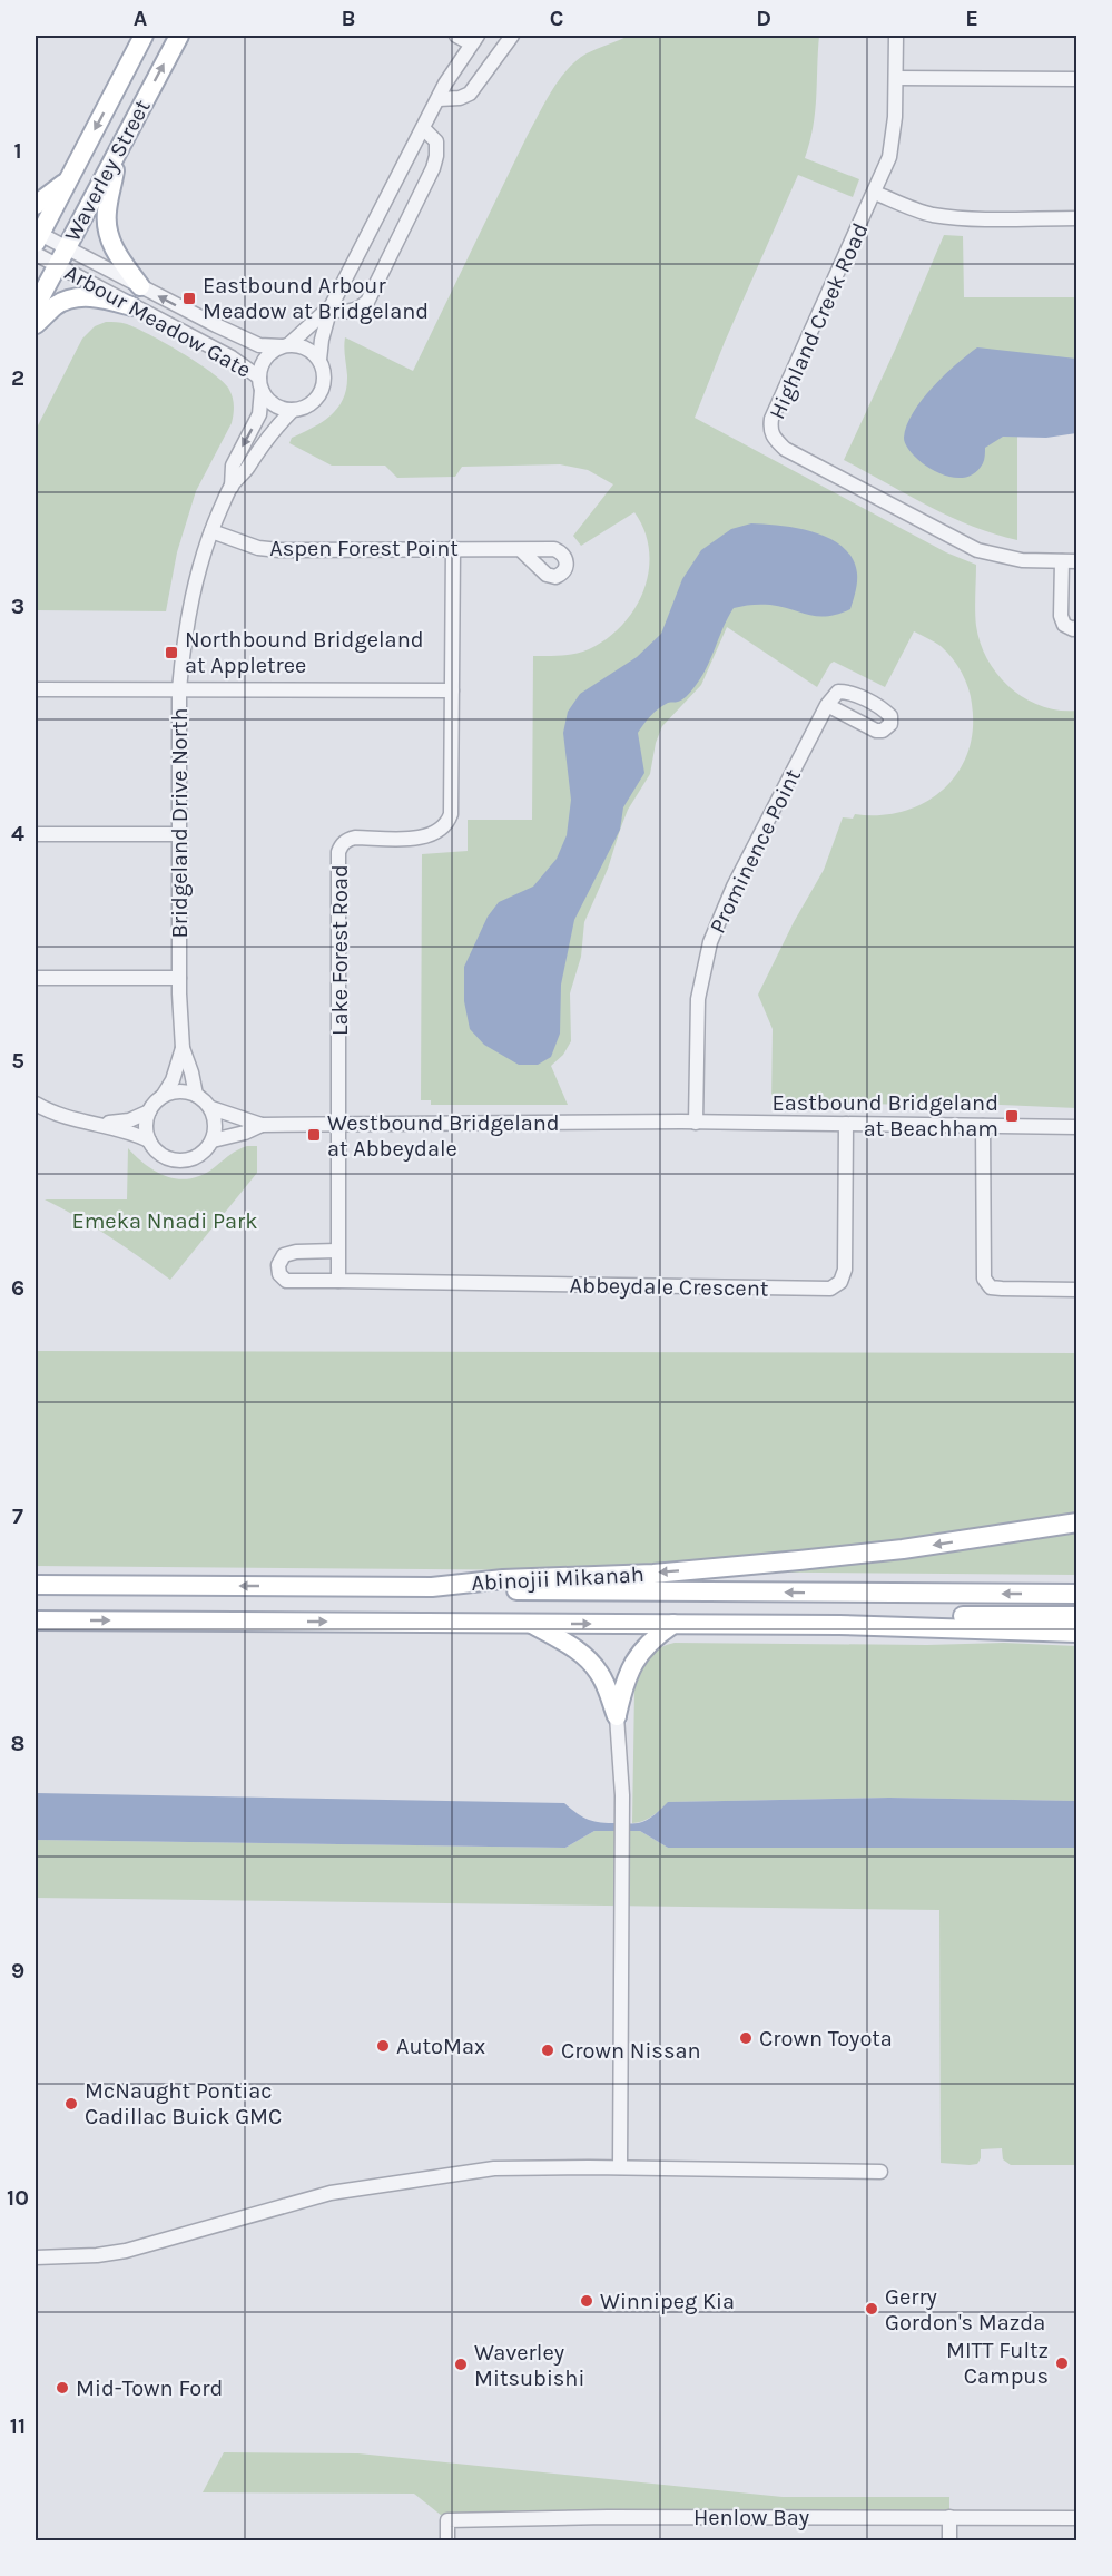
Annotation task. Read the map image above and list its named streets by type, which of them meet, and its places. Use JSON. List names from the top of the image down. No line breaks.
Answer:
{"streets":{"main road":["Waverley Street","Abinojii Mikanah"],"street":["Arbour Meadow Gate","Highland Creek Road","Aspen Forest Point","Bridgeland Drive North","Prominence Point","Lake Forest Road","Abbeydale Crescent","Henlow Bay"]},"crossings":[["Waverley Street","Arbour Meadow Gate"],["Arbour Meadow Gate","Bridgeland Drive North"],["Aspen Forest Point","Bridgeland Drive North"],["Aspen Forest Point","Lake Forest Road"]],"parks":["Emeka Nnadi Park"],"places":{"transit":["Eastbound Arbour Meadow at Bridgeland","Northbound Bridgeland at Appletree","Eastbound Bridgeland at Beachham","Westbound Bridgeland at Abbeydale"],"other":["Crown Toyota","AutoMax","Crown Nissan","McNaught Pontiac Cadillac Buick GMC","Winnipeg Kia","Gerry Gordon's Mazda","MITT Fultz Campus","Waverley Mitsubishi","Mid-Town Ford"]},"grid":{"columns":["A","B","C","D","E"],"rows":["1","2","3","4","5","6","7","8","9","10","11"]}}
